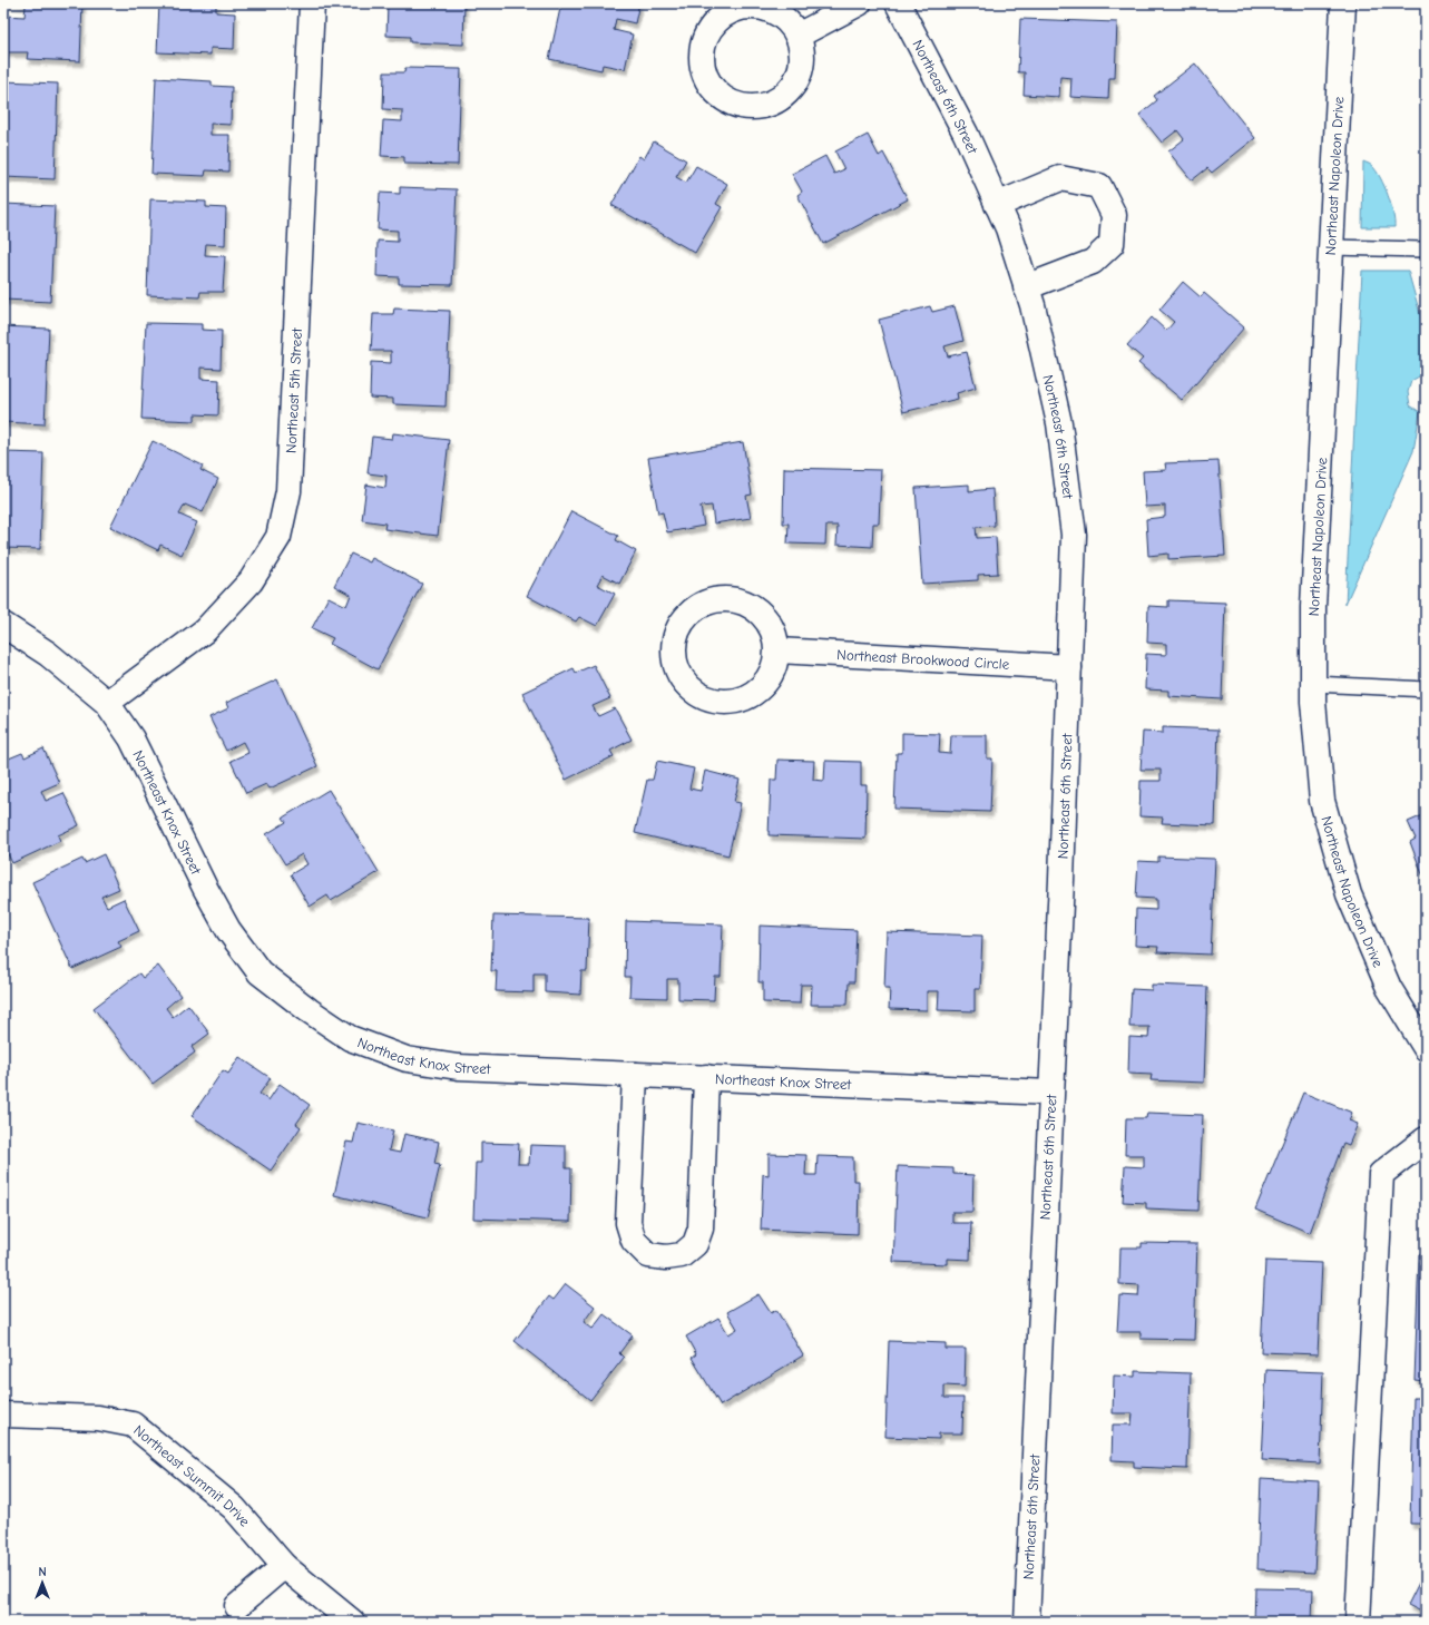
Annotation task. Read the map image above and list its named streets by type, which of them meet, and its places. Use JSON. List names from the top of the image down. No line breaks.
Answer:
{"streets":{"street":["Northeast 6th Street","Northeast Napoleon Drive","Northeast 5th Street","Northeast Brookwood Circle","Northeast Knox Street","Northeast Summit Drive"]},"crossings":[["Northeast 6th Street","Northeast Brookwood Circle"],["Northeast 6th Street","Northeast Knox Street"],["Northeast 5th Street","Northeast Knox Street"]],"north":"top"}
